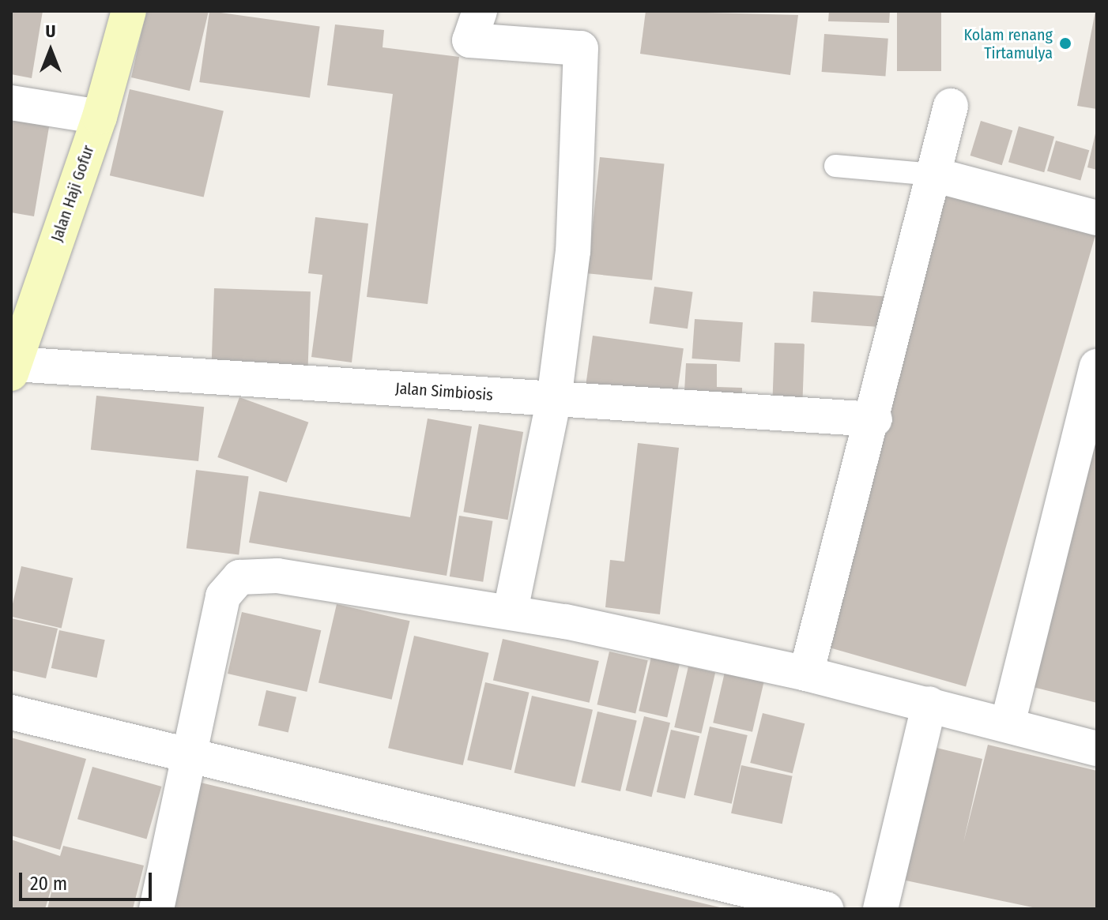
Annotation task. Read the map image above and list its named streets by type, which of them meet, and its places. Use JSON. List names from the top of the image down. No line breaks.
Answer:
{"streets":{"street":["Jalan Haji Gofur","Jalan Simbiosis"]},"crossings":[["Jalan Haji Gofur","Jalan Simbiosis"]],"places":["Kolam renang Tirtamulya"],"scale_bar":"20 m","north":"top"}
